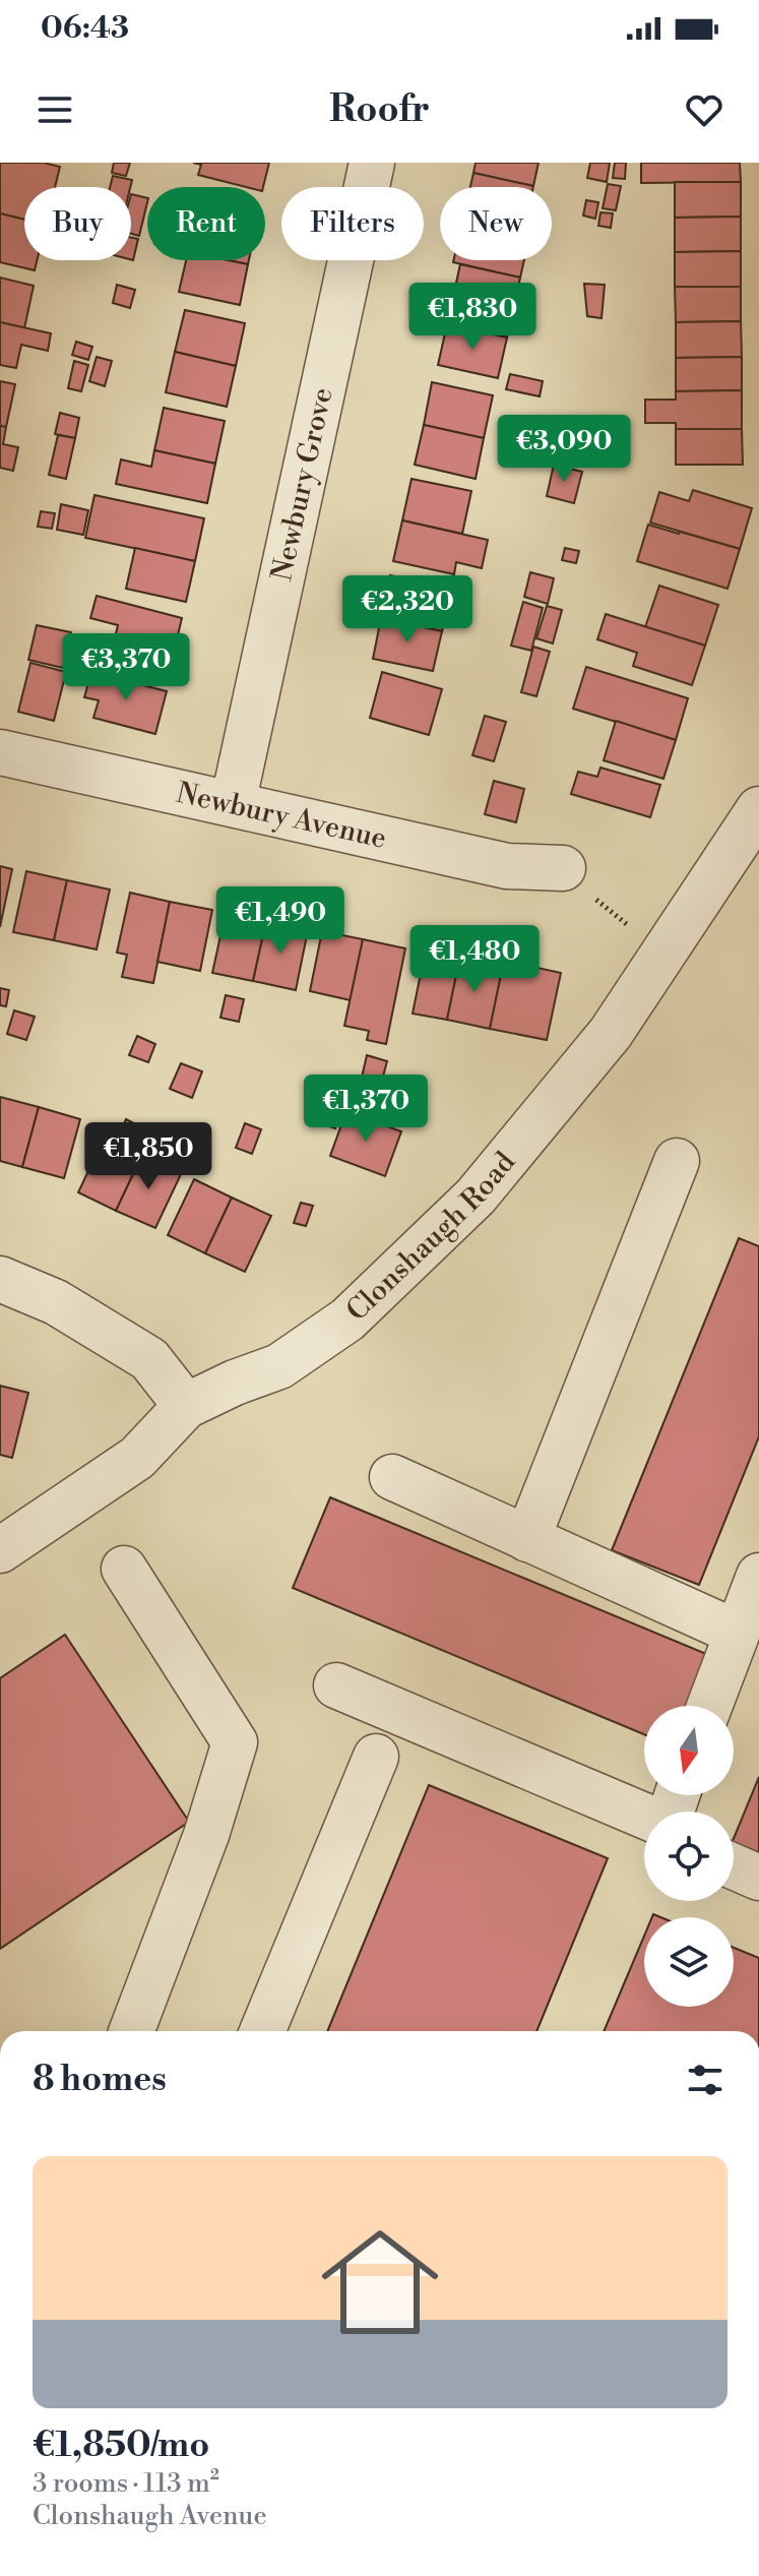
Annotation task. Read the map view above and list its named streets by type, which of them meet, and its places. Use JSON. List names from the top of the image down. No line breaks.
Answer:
{"streets":{"street":["Newbury Grove","Newbury Avenue","Clonshaugh Road"]},"crossings":[["Newbury Grove","Newbury Avenue"]],"north":"bottom","page":{"status":"06:43","header":"Roofr","chip":["Buy","Rent","Filters","New"],"price":["€1,830","€3,090","€2,320","€3,370","€1,490","€1,480","€1,370","€1,850"],"heading":"8 homes","list":[{"name":"€1,850/mo","note":"3 rooms · 113 m² · Clonshaugh Avenue"}]}}
